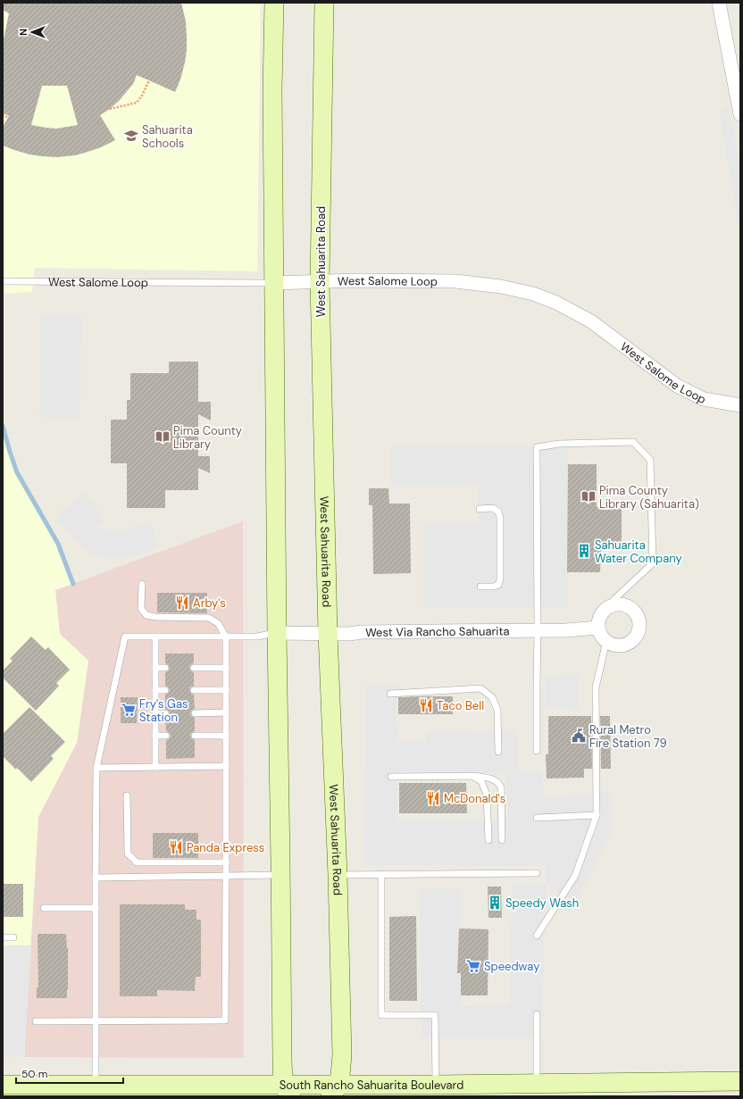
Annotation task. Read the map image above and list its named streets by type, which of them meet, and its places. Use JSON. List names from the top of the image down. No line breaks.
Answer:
{"streets":{"main road":["West Sahuarita Road","South Rancho Sahuarita Boulevard"],"street":["West Salome Loop","West Via Rancho Sahuarita"]},"crossings":[["West Sahuarita Road","West Salome Loop"],["West Sahuarita Road","West Via Rancho Sahuarita"],["West Sahuarita Road","South Rancho Sahuarita Boulevard"]],"places":{"school or university":["Sahuarita Schools"],"library":["Pima County Library","Pima County Library (Sahuarita)"],"building":["Sahuarita Water Company","Speedy Wash"],"restaurant":["Arby's","Taco Bell","McDonald's","Panda Express"],"supermarket":["Fry's Gas Station","Speedway"],"public building":["Rural Metro Fire Station 79"]},"scale_bar":"50 m","north":"left"}
